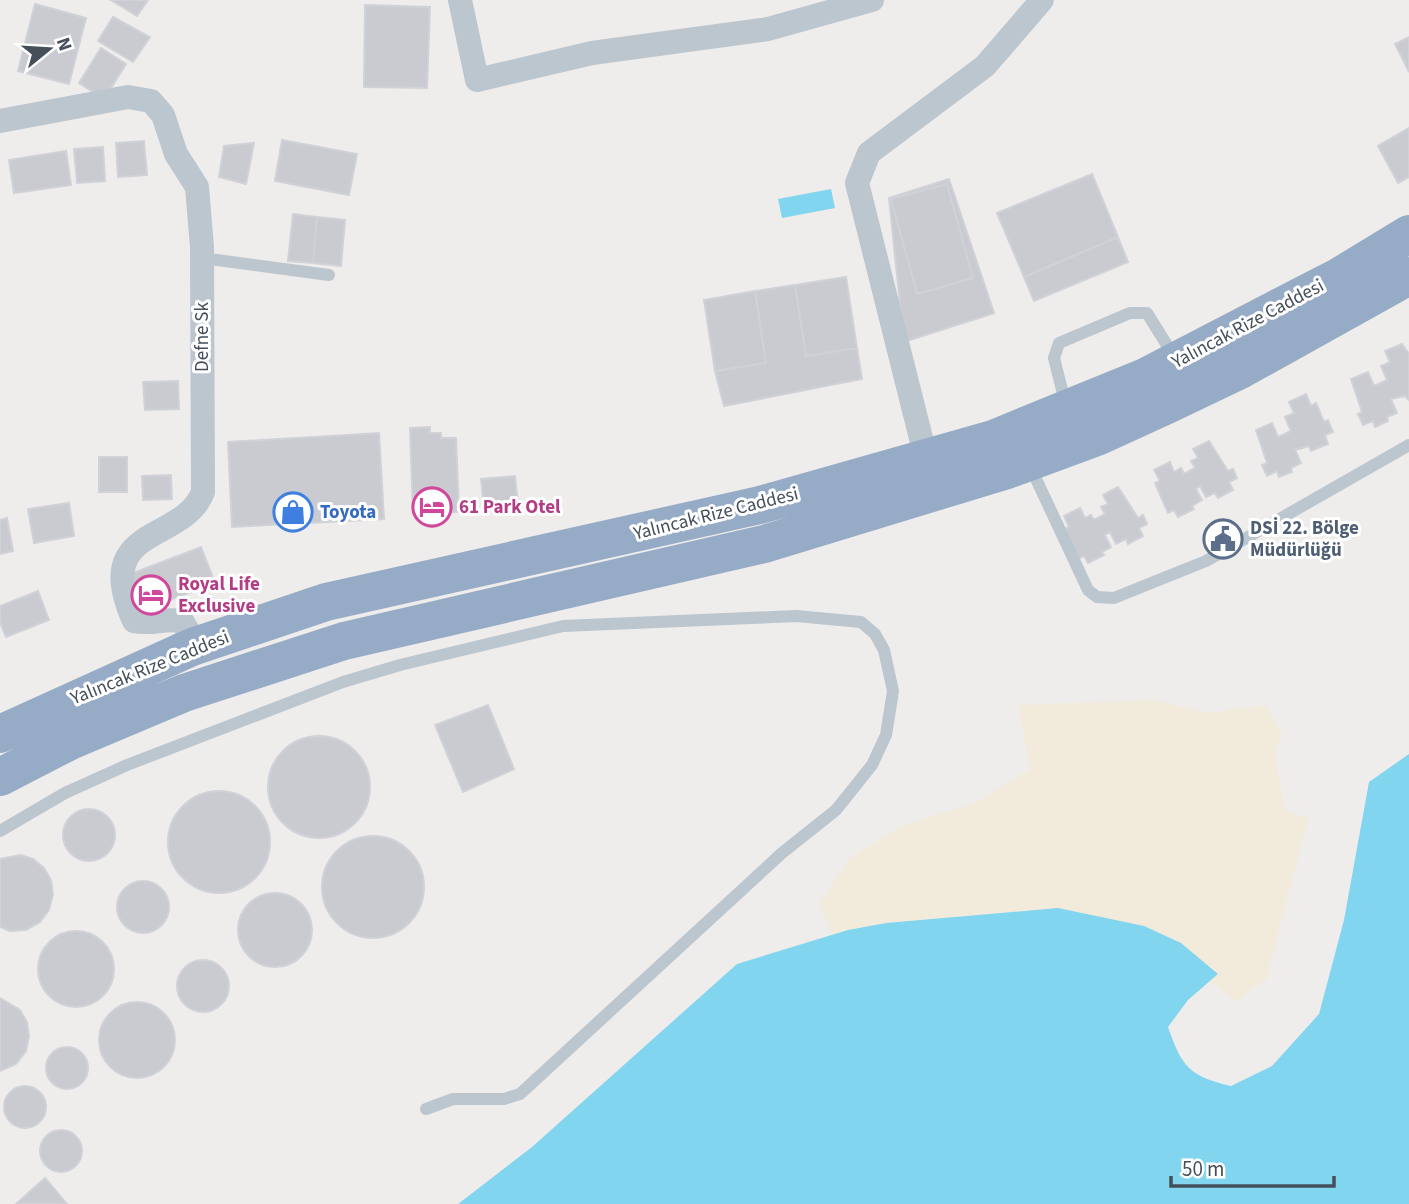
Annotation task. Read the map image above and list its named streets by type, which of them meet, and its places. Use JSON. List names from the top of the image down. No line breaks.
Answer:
{"streets":{"highway":["Yalıncak Rize Caddesi"],"street":["Defne Sk"]},"crossings":[["Yalıncak Rize Caddesi","Defne Sk"]],"places":{"hotel":["61 Park Otel","Royal Life Exclusive"],"shop":["Toyota"],"public building":["DSİ 22. Bölge Müdürlüğü"]},"scale_bar":"50 m","north":"right"}
